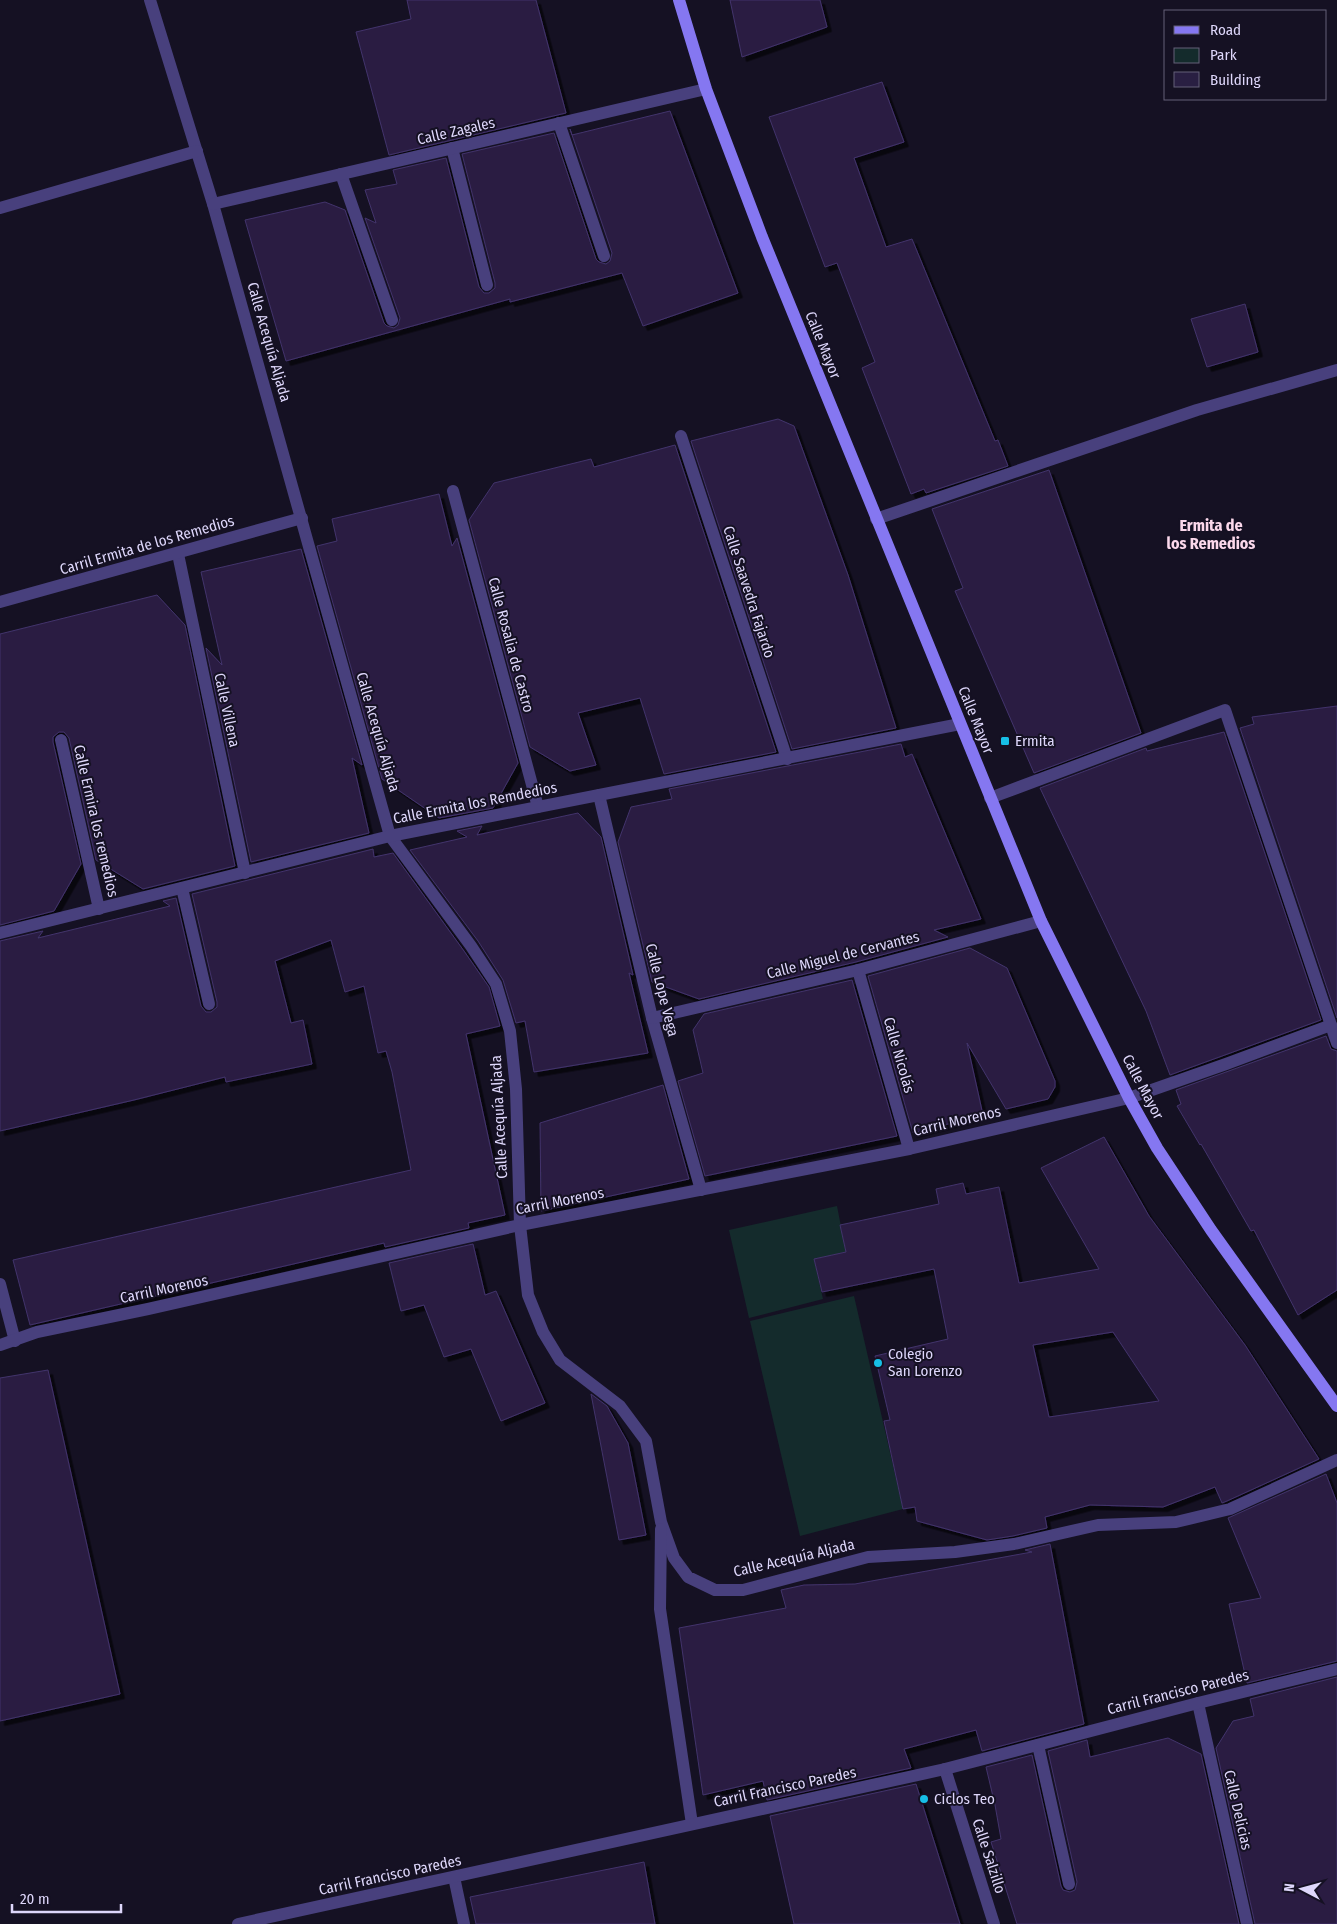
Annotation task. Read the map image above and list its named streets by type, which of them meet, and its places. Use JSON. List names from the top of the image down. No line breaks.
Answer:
{"streets":{"main road":["Calle Mayor"],"street":["Calle Zagales","Calle Acequía Aljada","Carril Ermita de los Remedios","Calle Saavedra Fajardo","Calle Rosalia de Castro","Calle Villena","Calle Ermita los Remdedios","Calle Ermira los remedios","Calle Miguel de Cervantes","Calle Lope Vega","Calle Nicolás","Carril Morenos","Carril Francisco Paredes","Calle Delicias","Calle Salzillo"]},"crossings":[["Calle Zagales","Calle Acequía Aljada"],["Calle Zagales","Calle Mayor"],["Calle Acequía Aljada","Carril Ermita de los Remedios"],["Calle Acequía Aljada","Calle Ermita los Remdedios"],["Calle Acequía Aljada","Carril Morenos"],["Calle Mayor","Calle Ermita los Remdedios"],["Calle Mayor","Calle Miguel de Cervantes"],["Calle Mayor","Carril Morenos"],["Carril Ermita de los Remedios","Calle Villena"],["Calle Saavedra Fajardo","Calle Ermita los Remdedios"],["Calle Rosalia de Castro","Calle Ermita los Remdedios"],["Calle Villena","Calle Ermita los Remdedios"],["Calle Ermita los Remdedios","Calle Ermira los remedios"],["Calle Ermita los Remdedios","Calle Lope Vega"],["Calle Miguel de Cervantes","Calle Lope Vega"],["Calle Miguel de Cervantes","Calle Nicolás"],["Calle Lope Vega","Carril Morenos"],["Calle Nicolás","Carril Morenos"],["Carril Francisco Paredes","Calle Delicias"],["Carril Francisco Paredes","Calle Salzillo"]],"districts":["Ermita de los Remedios"],"places":{"transit":["Ermita"],"other":["Colegio San Lorenzo","Ciclos Teo"]},"legend":["Road","Park","Building"],"scale_bar":"20 m","north":"left"}
